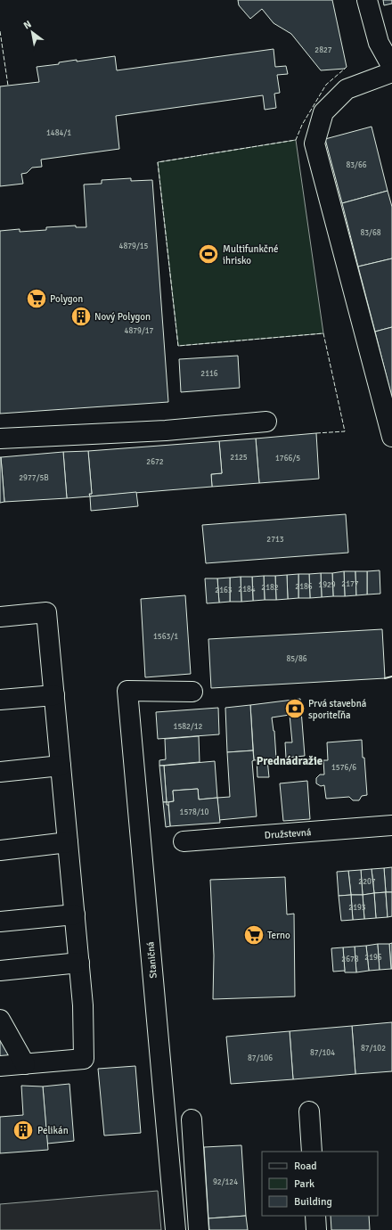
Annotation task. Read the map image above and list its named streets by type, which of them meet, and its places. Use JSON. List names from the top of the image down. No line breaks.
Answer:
{"streets":{"street":["Družstevná","Staničná"]},"districts":["Prednádražie"],"places":{"sports":["Multifunkčné ihrisko"],"supermarket":["Polygon","Terno"],"building":["Nový Polygon","Pelikán"],"bank":["Prvá stavebná sporiteľňa"]},"house_numbers":["2827","1484/1","83/66","83/68","4879/15","4879/17","2116","2125","1766/5","2672","2977/5B","2713","2177","1929","2186","2182","2184","2163","1563/1","85/86","1582/12","1576/6","1578/10","2207","2193","2196","2678","87/102","87/104","87/106","92/124"],"legend":["Road","Park","Building"],"north":"top left"}
